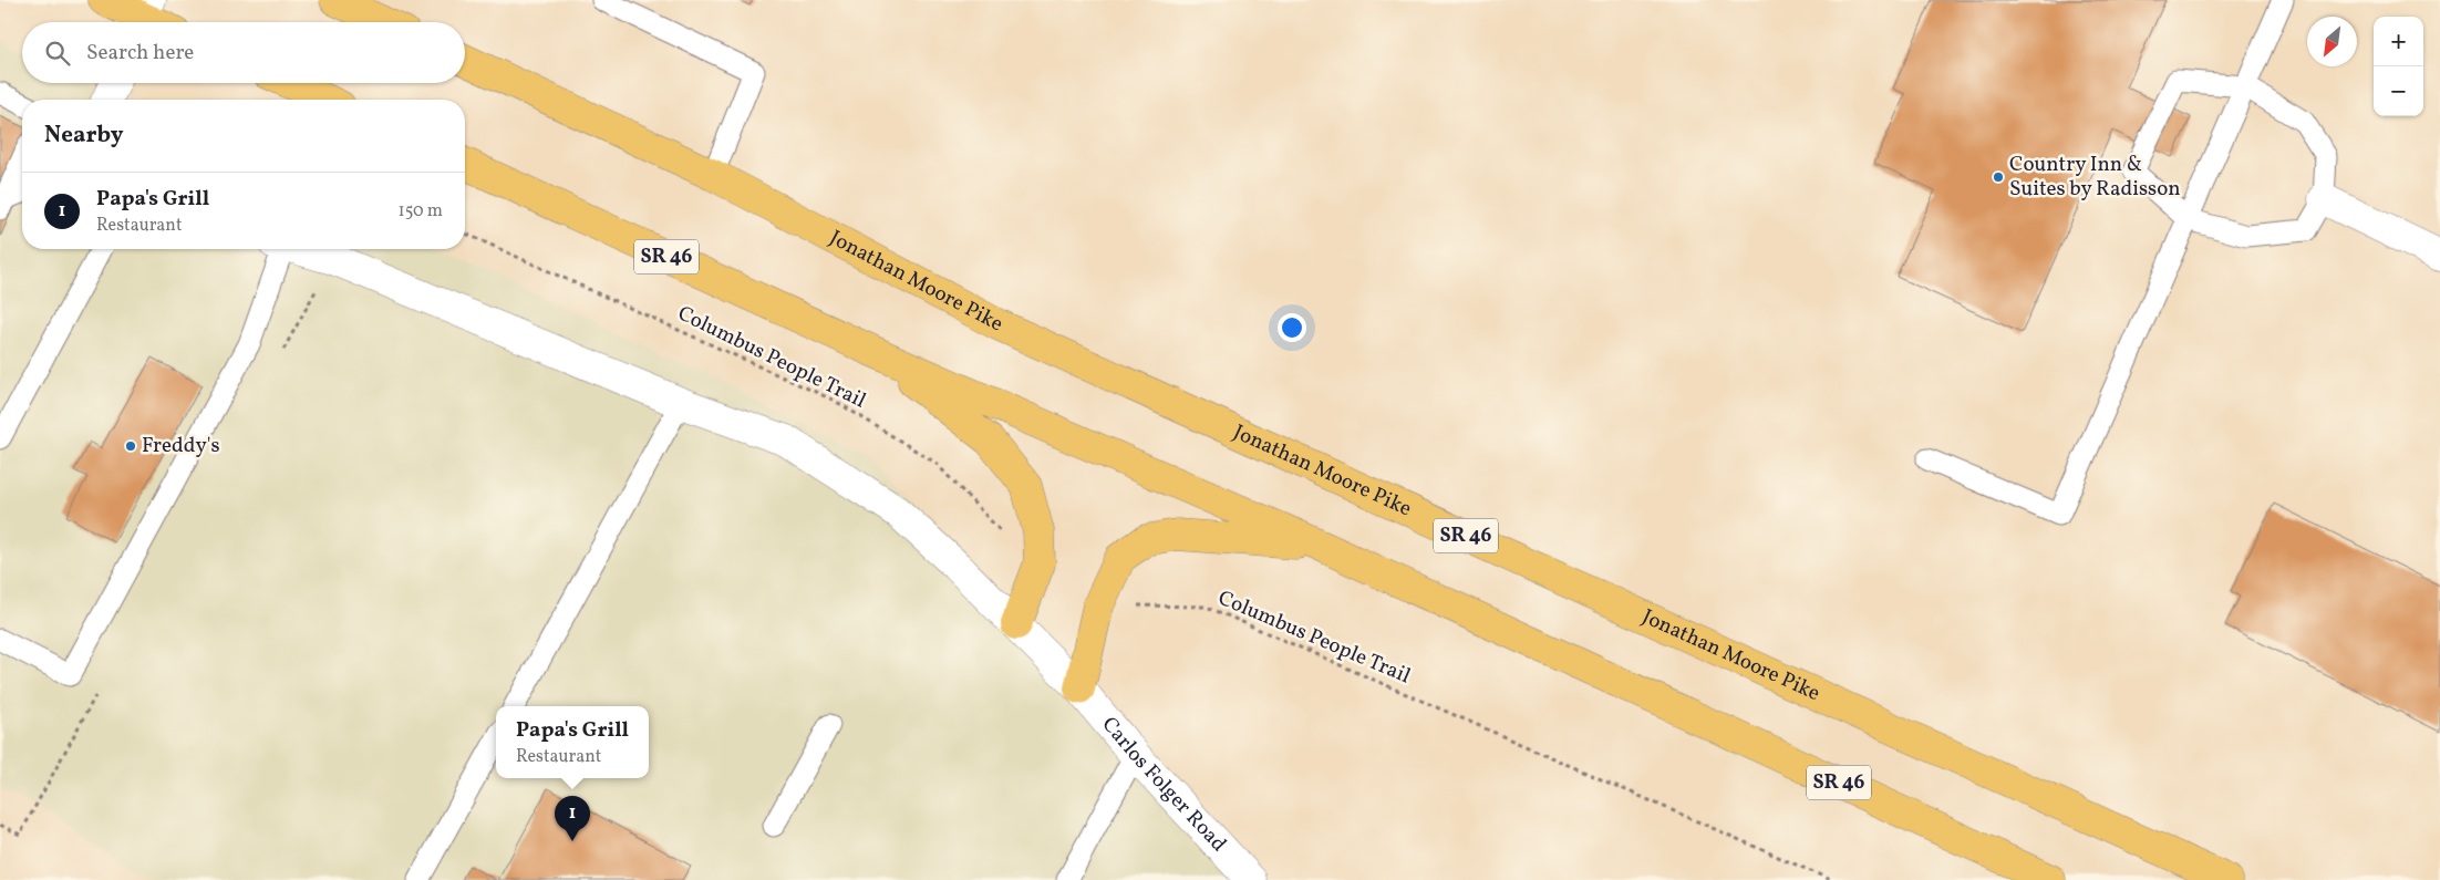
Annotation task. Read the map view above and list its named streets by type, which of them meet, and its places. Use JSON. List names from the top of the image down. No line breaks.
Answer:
{"streets":{"highway":["SR 46","Jonathan Moore Pike"],"street":["Carlos Folger Road"],"path":["Columbus People Trail"]},"places":["Country Inn & Suites by Radisson","Freddy's"],"north":"bottom left","page":{"map_buttons":["+","−"],"search":"Search here","heading":"Nearby","list":[{"mark":"1","name":"Papa's Grill","note":"Restaurant","value":"150 m"}],"popup":["Papa's Grill","Restaurant"],"pins":"1"}}
